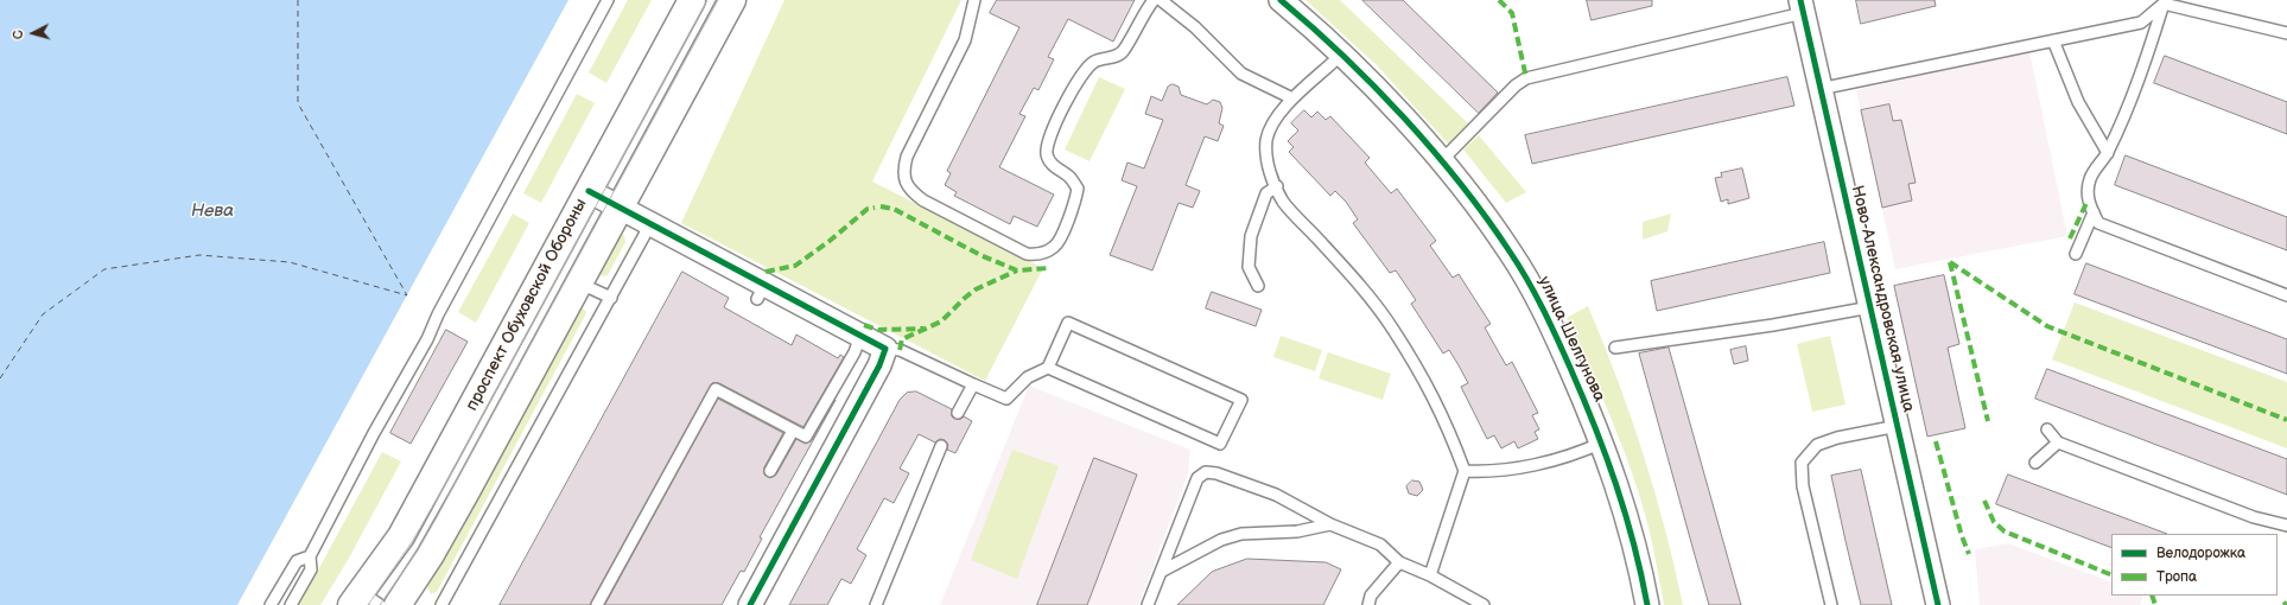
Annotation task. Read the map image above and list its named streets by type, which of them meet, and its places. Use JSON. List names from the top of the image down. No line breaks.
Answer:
{"streets":{"main road":["проспект Обуховской Обороны"],"street":["Ново-Александровская улица","улица Шелгунова"]},"water":["Нева"],"legend":["Велодорожка","Тропа"],"north":"left"}
